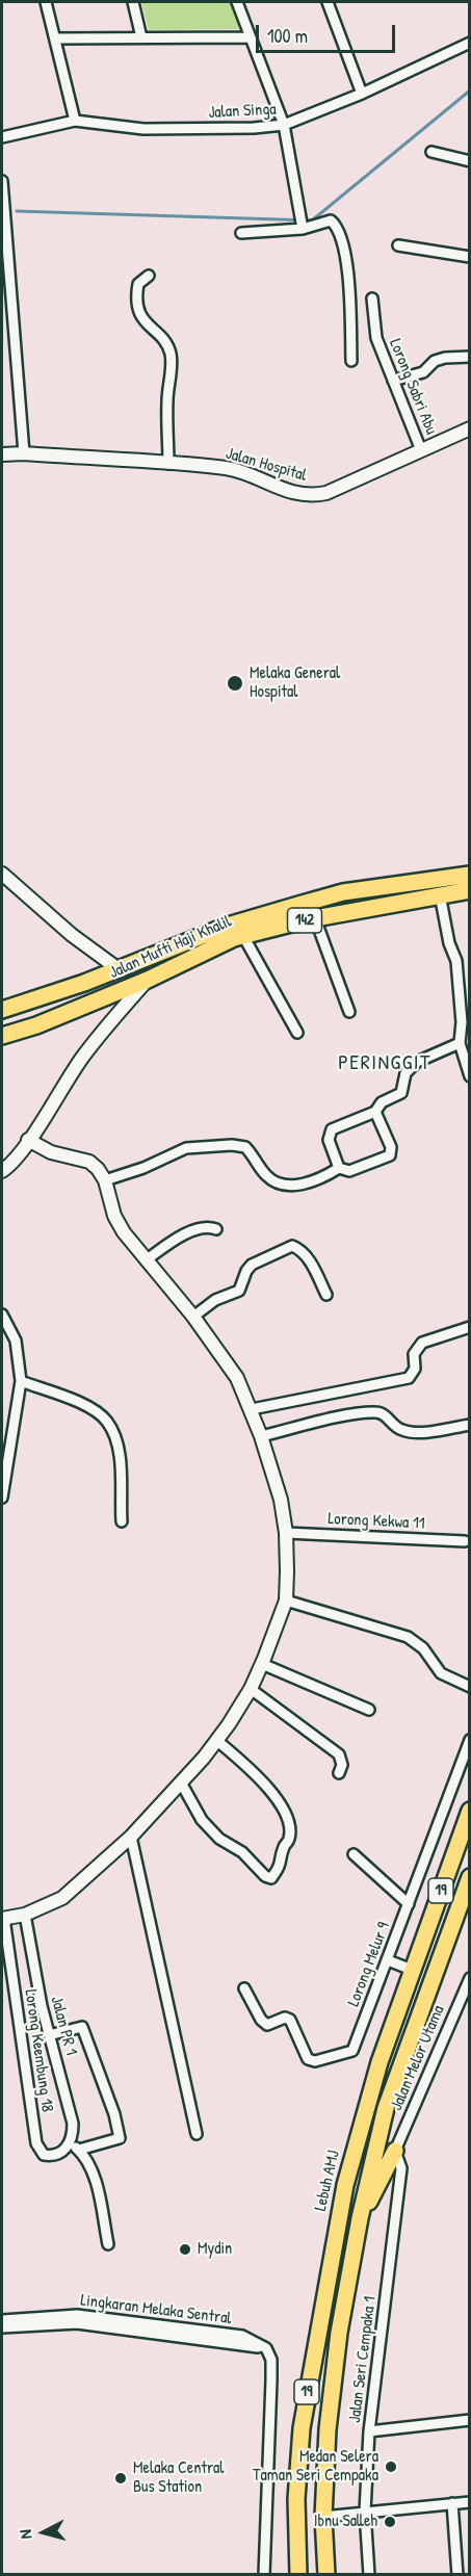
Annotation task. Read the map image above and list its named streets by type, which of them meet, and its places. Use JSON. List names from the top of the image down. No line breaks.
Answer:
{"streets":{"highway":["142","Jalan Mufti Haji Khalil","19","Lebuh AMJ"],"street":["Jalan Singa","Lorong Sabri Abu","Jalan Hospital","Lorong Kekwa 11","Lorong Melur 9","Jalan PR 1","Lorong Keembung 18","Jalan Melor Utama","Lingkaran Melaka Sentral","Jalan Seri Cempaka 1"]},"crossings":[["Lorong Sabri Abu","Jalan Hospital"],["Jalan PR 1","Lorong Keembung 18"],["Jalan Melor Utama","Jalan Seri Cempaka 1"]],"districts":["PERINGGIT"],"places":["Melaka General Hospital","Mydin","Medan Selera Taman Seri Cempaka","Melaka Central Bus Station","Ibnu Salleh"],"scale_bar":"100 m","north":"left"}
